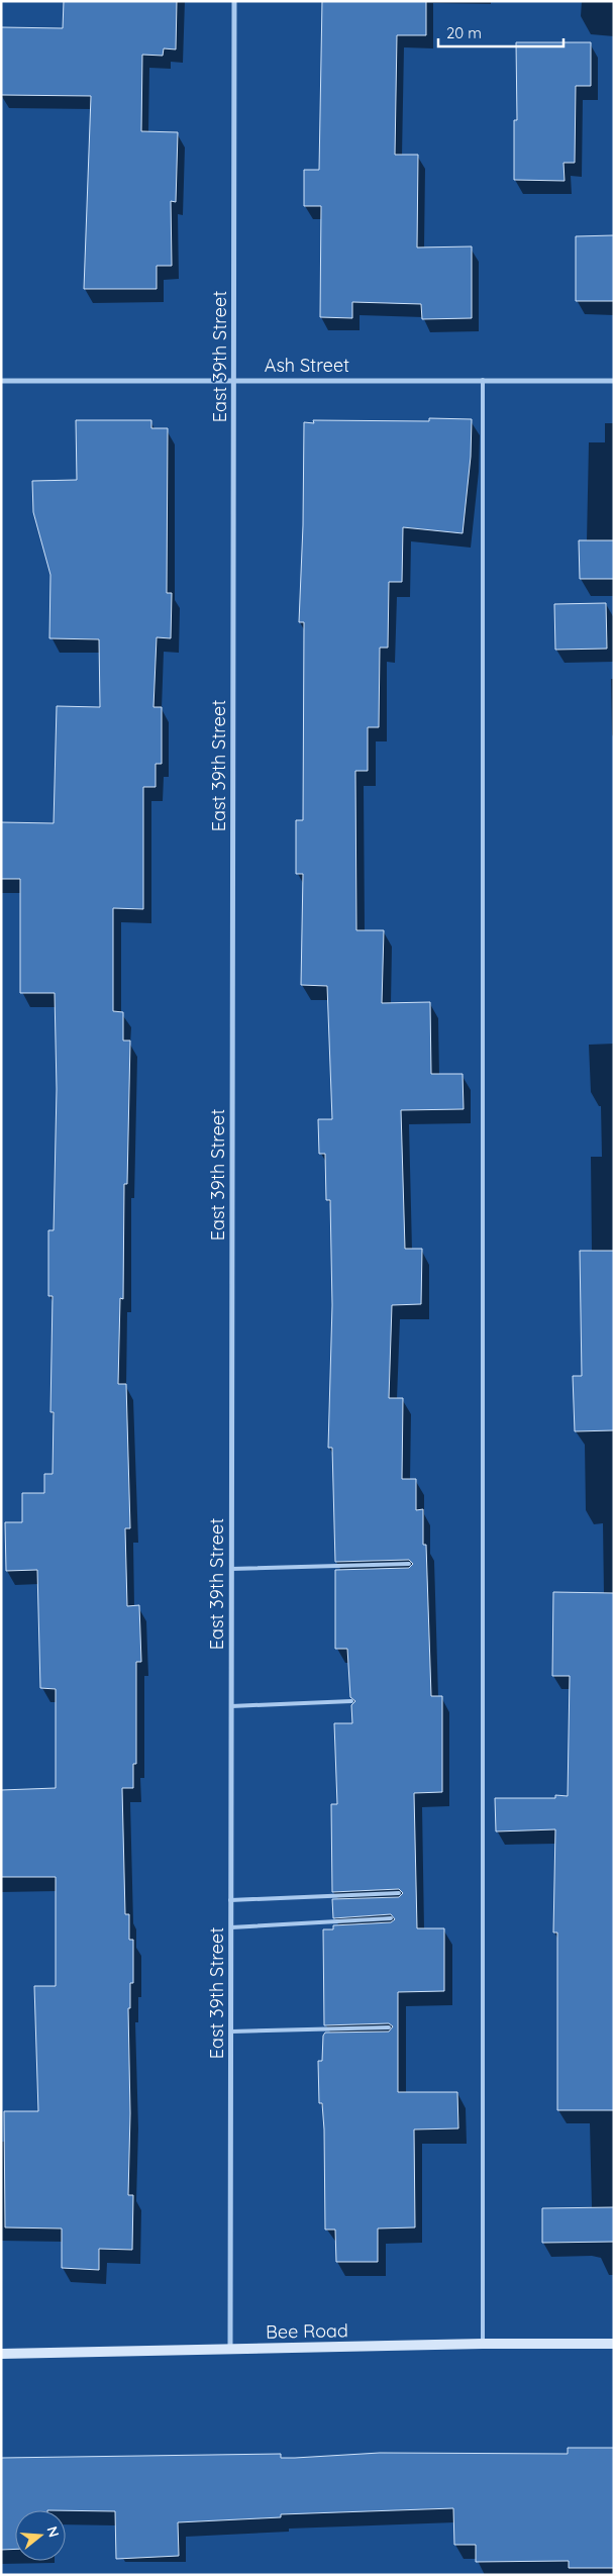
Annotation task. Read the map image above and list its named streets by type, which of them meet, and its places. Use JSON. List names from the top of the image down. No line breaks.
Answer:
{"streets":{"main road":["Bee Road"],"street":["East 39th Street","Ash Street"]},"crossings":[["East 39th Street","Ash Street"],["East 39th Street","Bee Road"]],"scale_bar":"20 m","north":"right"}
